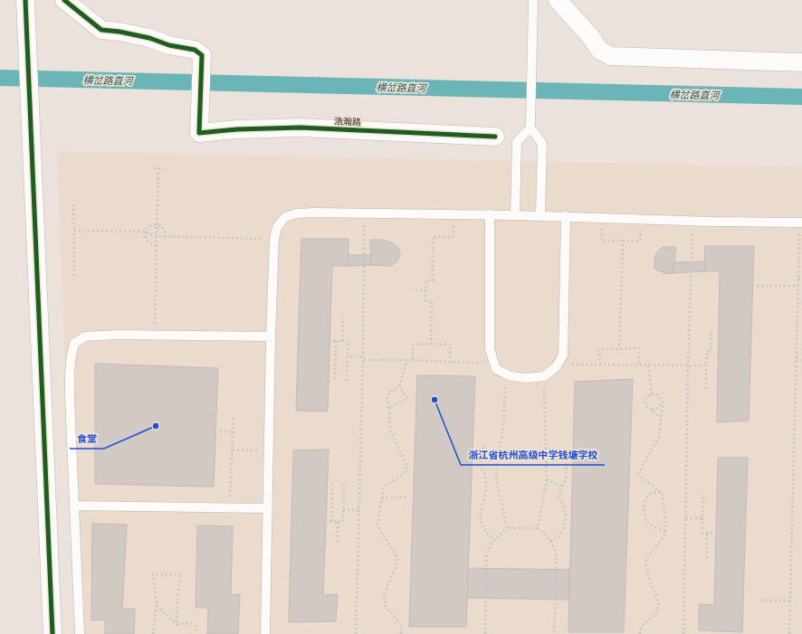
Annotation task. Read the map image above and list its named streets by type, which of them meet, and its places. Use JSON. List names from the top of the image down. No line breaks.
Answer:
{"streets":{"street":["浩瀚路"]},"water":["横岔路直河"],"places":["浙江省杭州高级中学钱塘学校","食堂"]}
